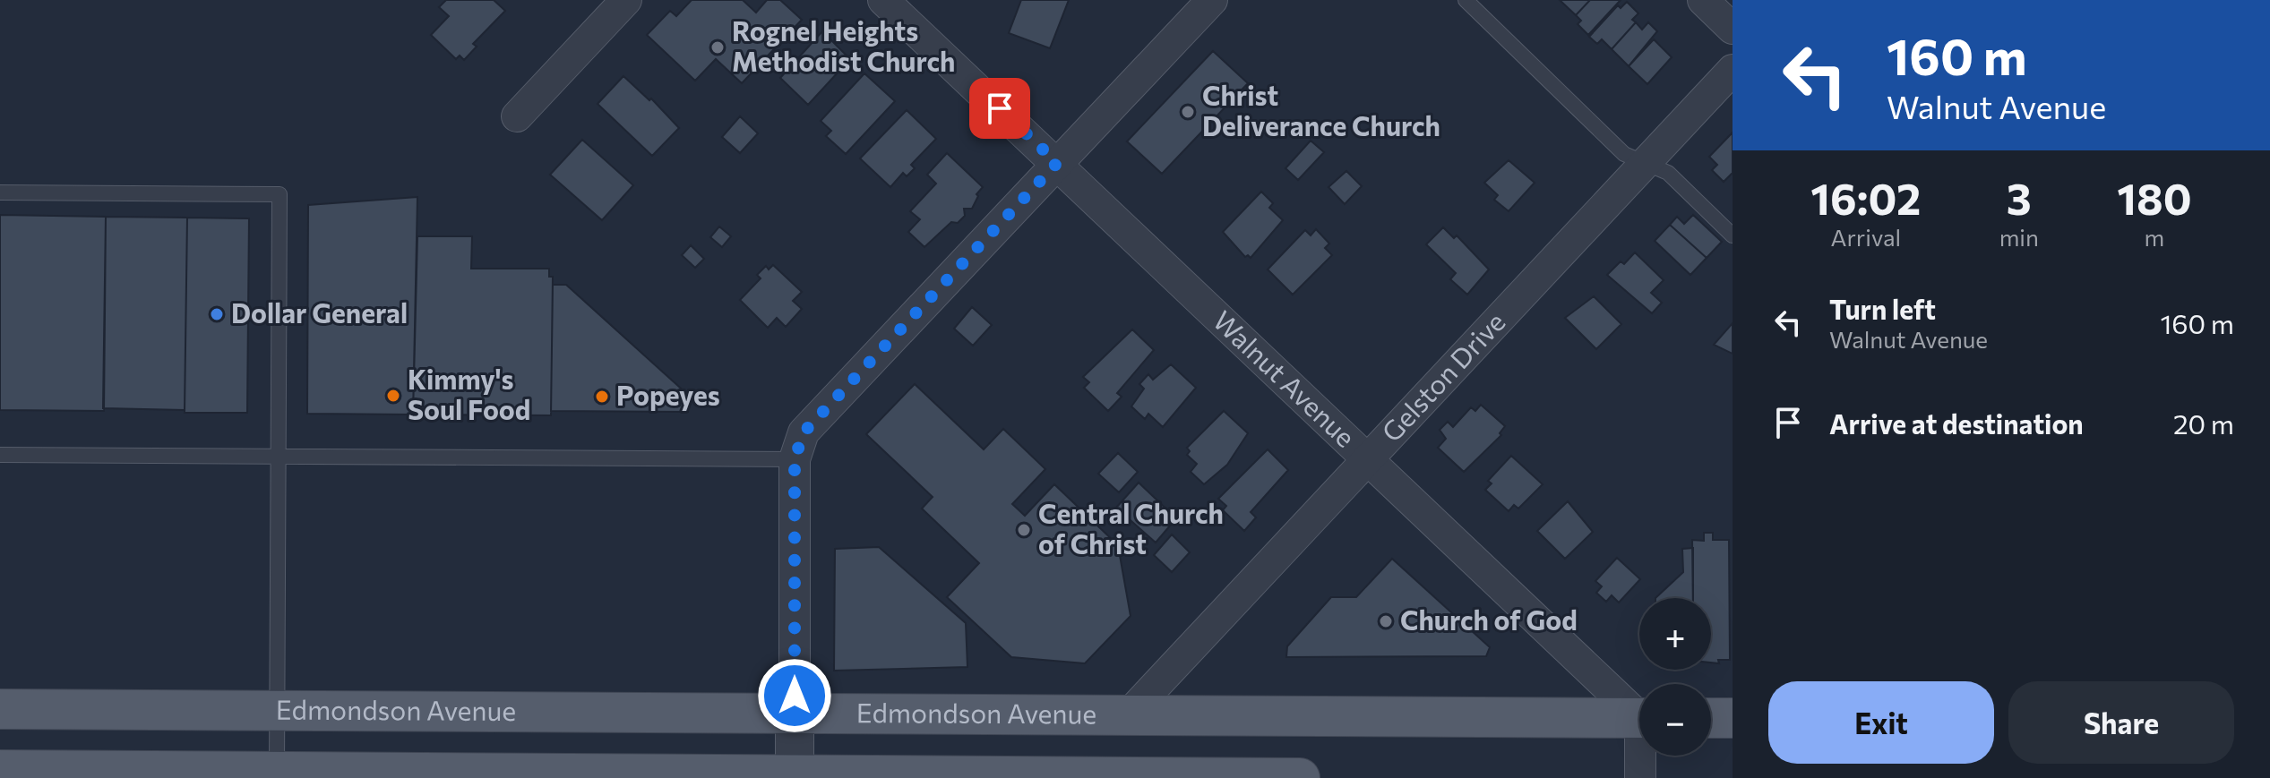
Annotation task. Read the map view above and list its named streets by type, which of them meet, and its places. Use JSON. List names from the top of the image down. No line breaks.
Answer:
{"streets":{"main road":["Edmondson Avenue"],"street":["Gelston Drive","Walnut Avenue"]},"crossings":[["Gelston Drive","Walnut Avenue"],["Gelston Drive","Edmondson Avenue"]],"places":["Rognel Heights Methodist Church","Christ Deliverance Church","Dollar General","Kimmy's Soul Food","Popeyes","Central Church of Christ","Church of God"],"page":{"turn":["160 m","Walnut Avenue"],"eta":["16:02","Arrival","3","min","180","m"],"list":[{"name":"Turn left","note":"Walnut Avenue","value":"160 m"},{"name":"Arrive at destination","value":"20 m"}],"map_buttons":["+","−"],"buttons":["Exit","Share"]}}
